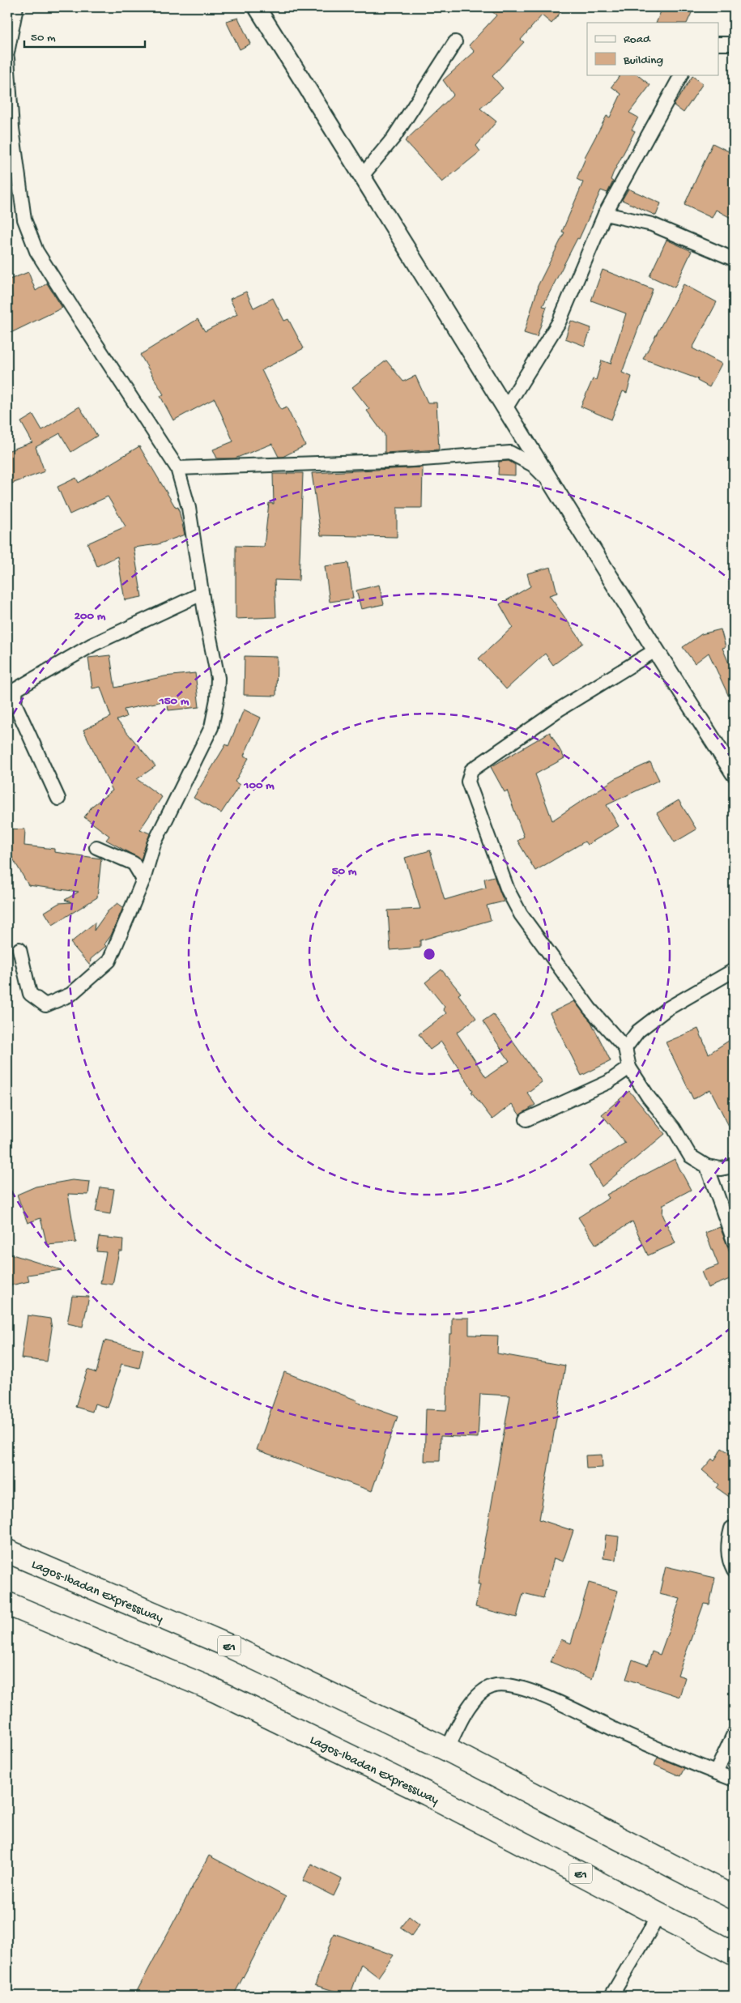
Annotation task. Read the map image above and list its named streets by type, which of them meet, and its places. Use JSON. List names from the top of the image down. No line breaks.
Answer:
{"streets":{"highway":["Lagos-Ibadan Expressway","E1"]},"legend":["Road","Building"],"scale_bar":"50 m","rings":["200 m","150 m","100 m","50 m"]}
